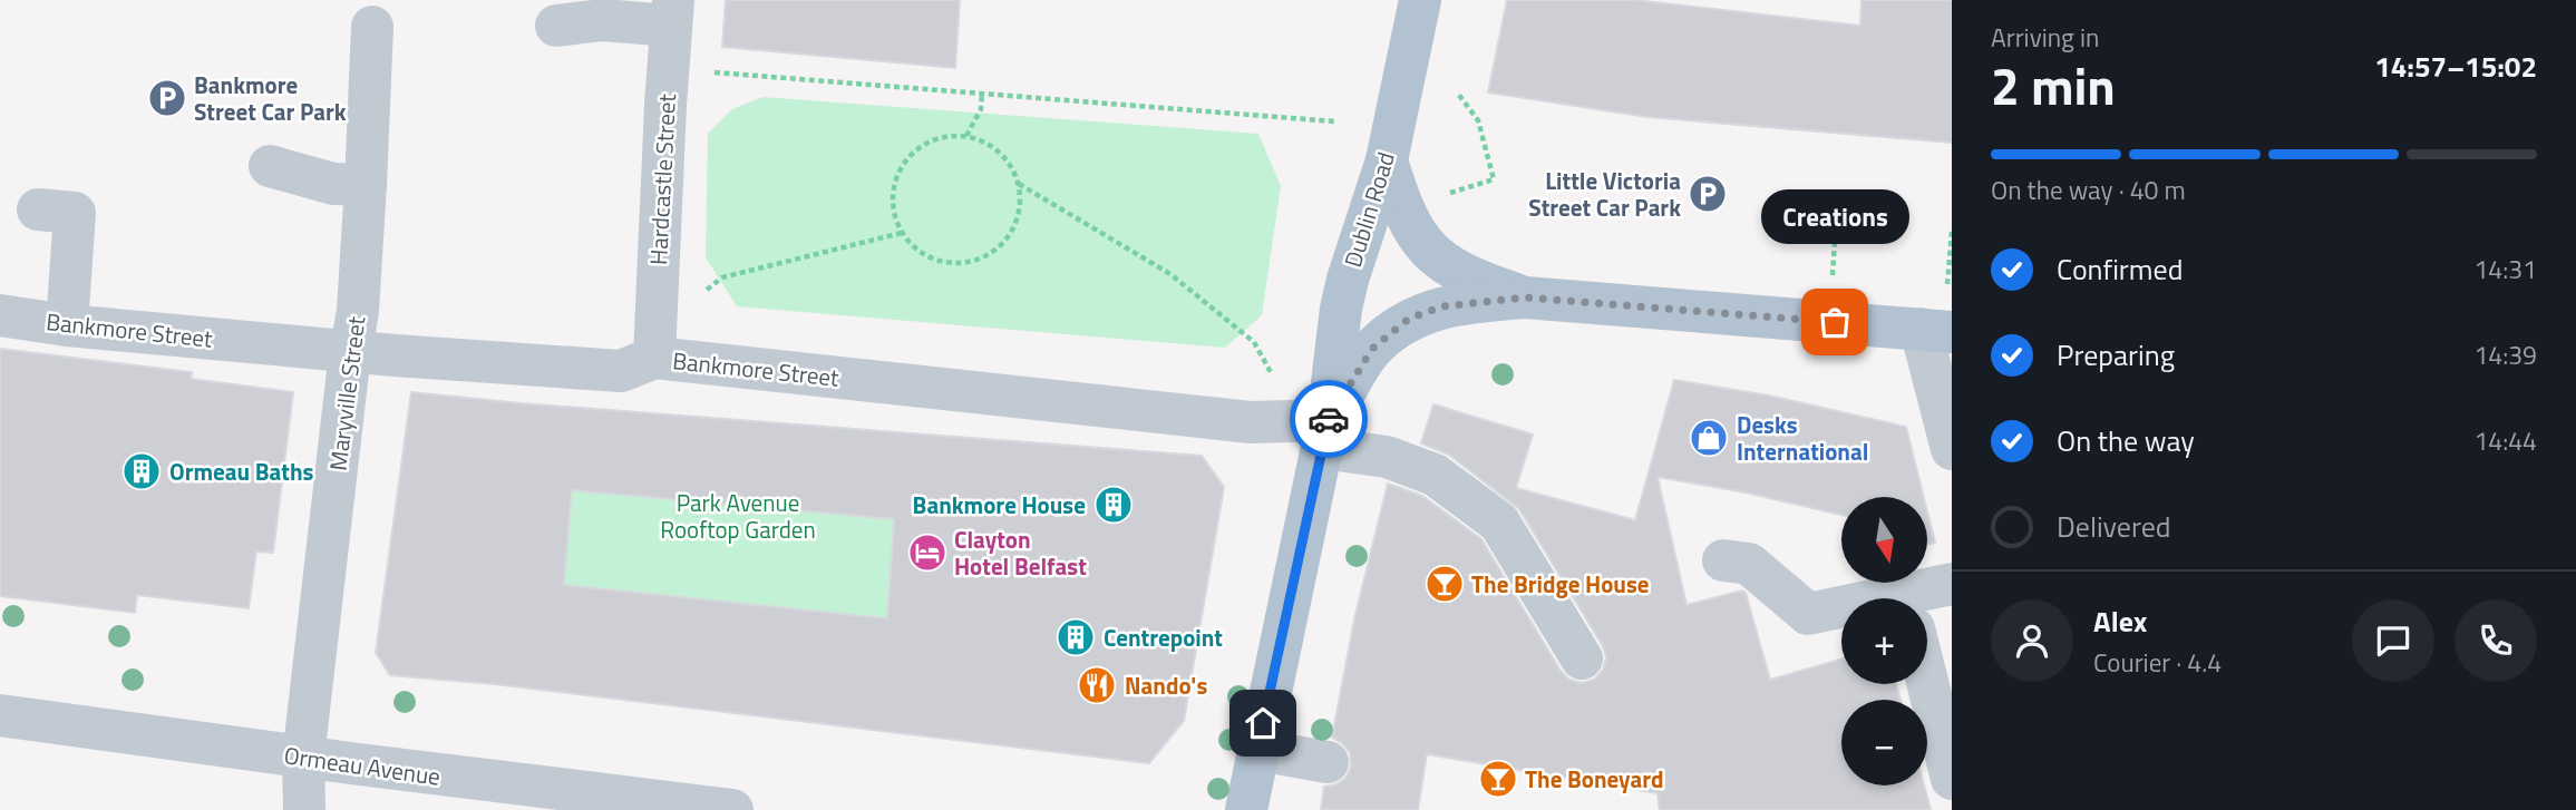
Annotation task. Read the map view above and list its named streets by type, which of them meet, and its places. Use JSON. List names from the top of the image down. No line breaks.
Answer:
{"streets":{"main road":["Dublin Road"],"street":["Hardcastle Street","Bankmore Street","Maryville Street","Ormeau Avenue"]},"crossings":[["Hardcastle Street","Bankmore Street"],["Dublin Road","Bankmore Street"],["Bankmore Street","Maryville Street"],["Maryville Street","Ormeau Avenue"]],"parks":["Park Avenue Rooftop Garden"],"places":{"parking":["Bankmore Street Car Park","Little Victoria Street Car Park"],"other":["Creations"],"shop":["Desks International"],"building":["Ormeau Baths","Bankmore House","Centrepoint"],"hotel":["Clayton Hotel Belfast"],"bar":["The Bridge House","The Boneyard"],"restaurant":["Nando's"]},"north":"bottom","page":{"heading":["2 min","Arriving in","14:57–15:02"],"panel":["Alex","Courier · 4.4"],"bar":"On the way · 40 m","bubble":"Creations","list":[["Confirmed","14:31"],["Preparing","14:39"],["On the way","14:44"],"Delivered"],"map_buttons":["+","−"]}}
